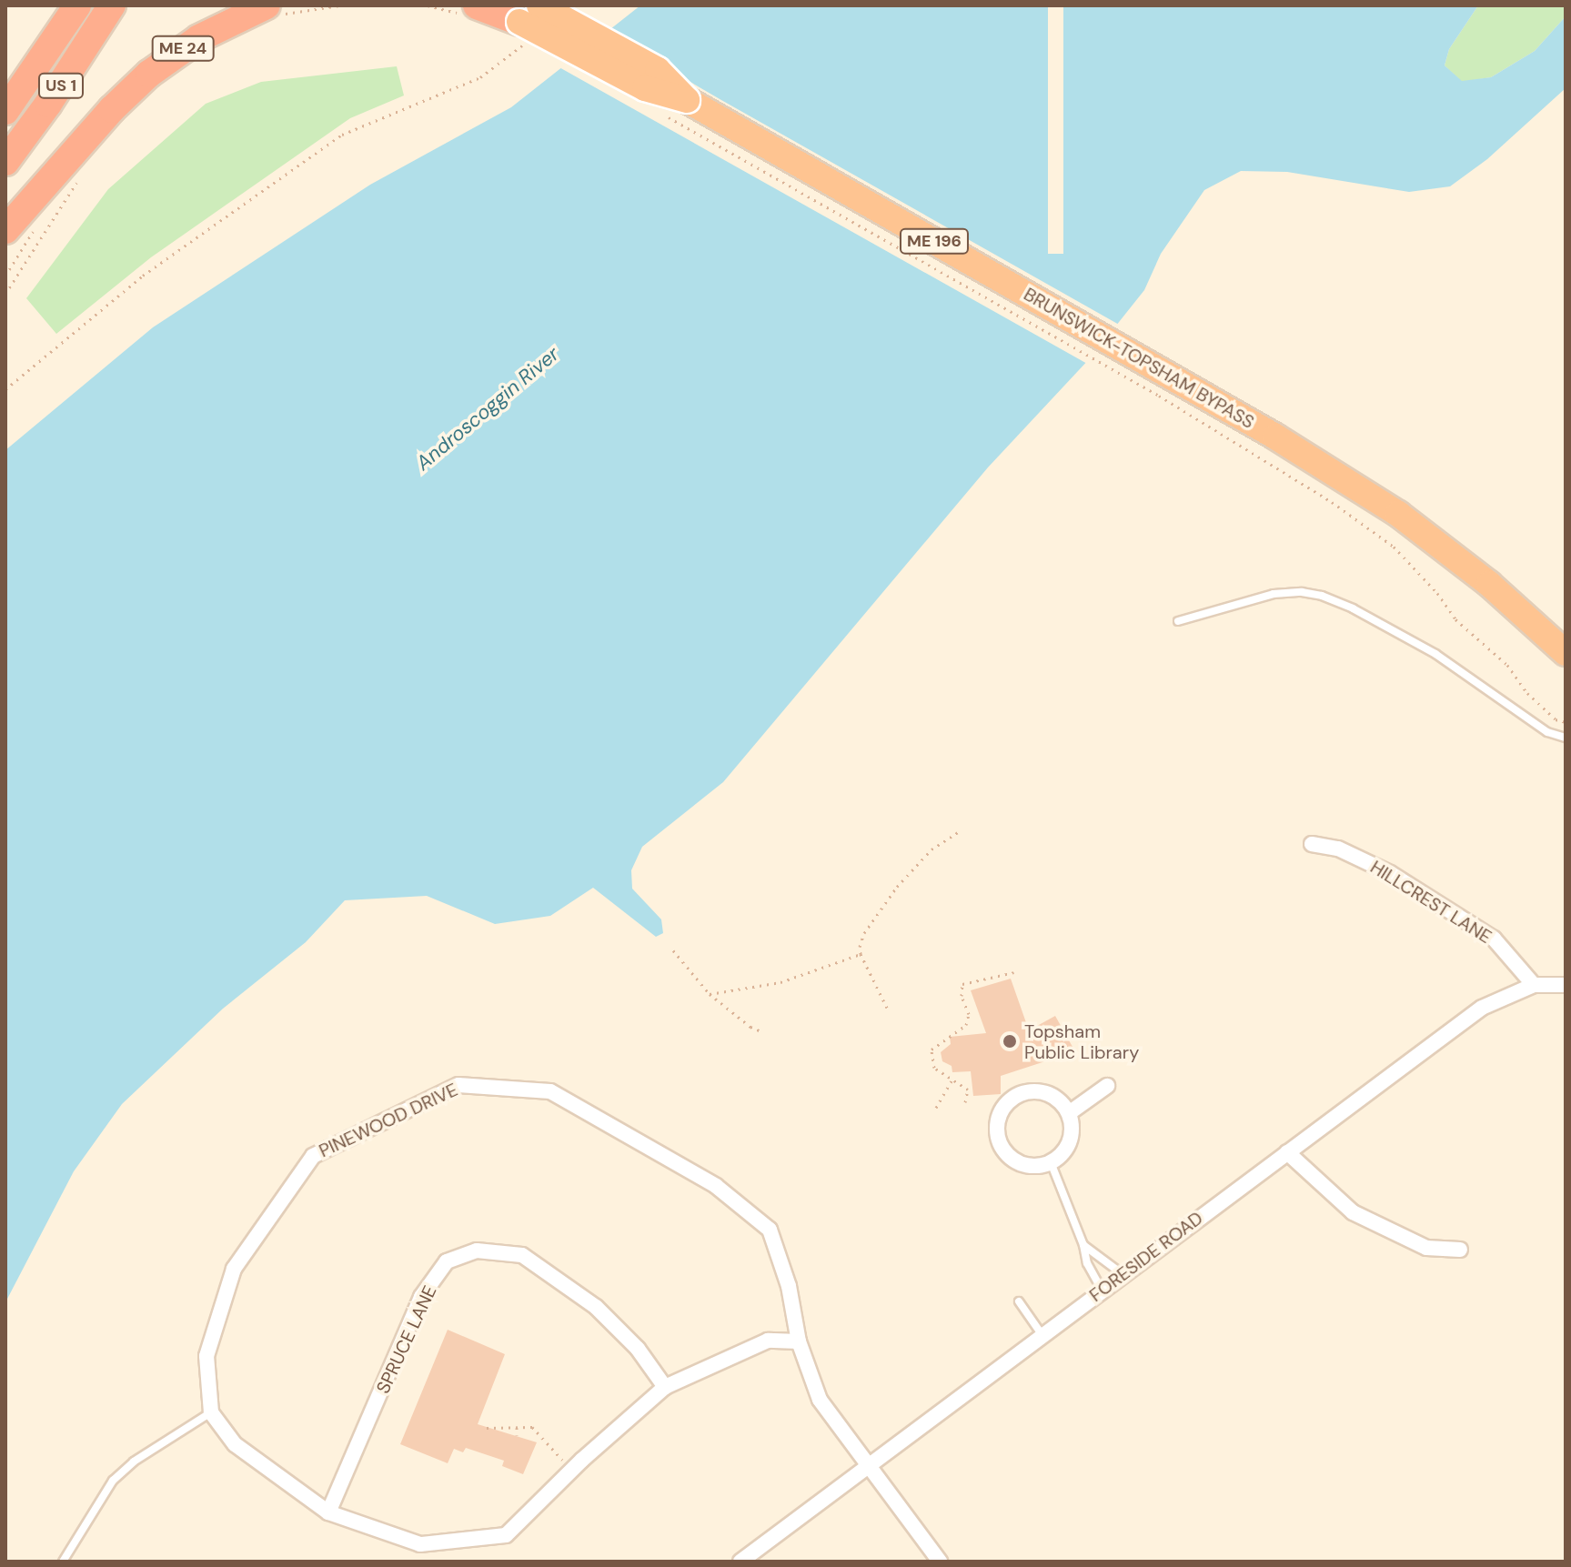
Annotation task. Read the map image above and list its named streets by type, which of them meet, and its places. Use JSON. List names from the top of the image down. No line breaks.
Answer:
{"streets":{"highway":["ME 24","US 1","ME 196","BRUNSWICK-TOPSHAM BYPASS"],"street":["HILLCREST LANE","PINEWOOD DRIVE","FORESIDE ROAD","SPRUCE LANE"]},"crossings":[["HILLCREST LANE","FORESIDE ROAD"],["PINEWOOD DRIVE","FORESIDE ROAD"]],"water":["Androscoggin River"],"places":["Topsham Public Library"]}
